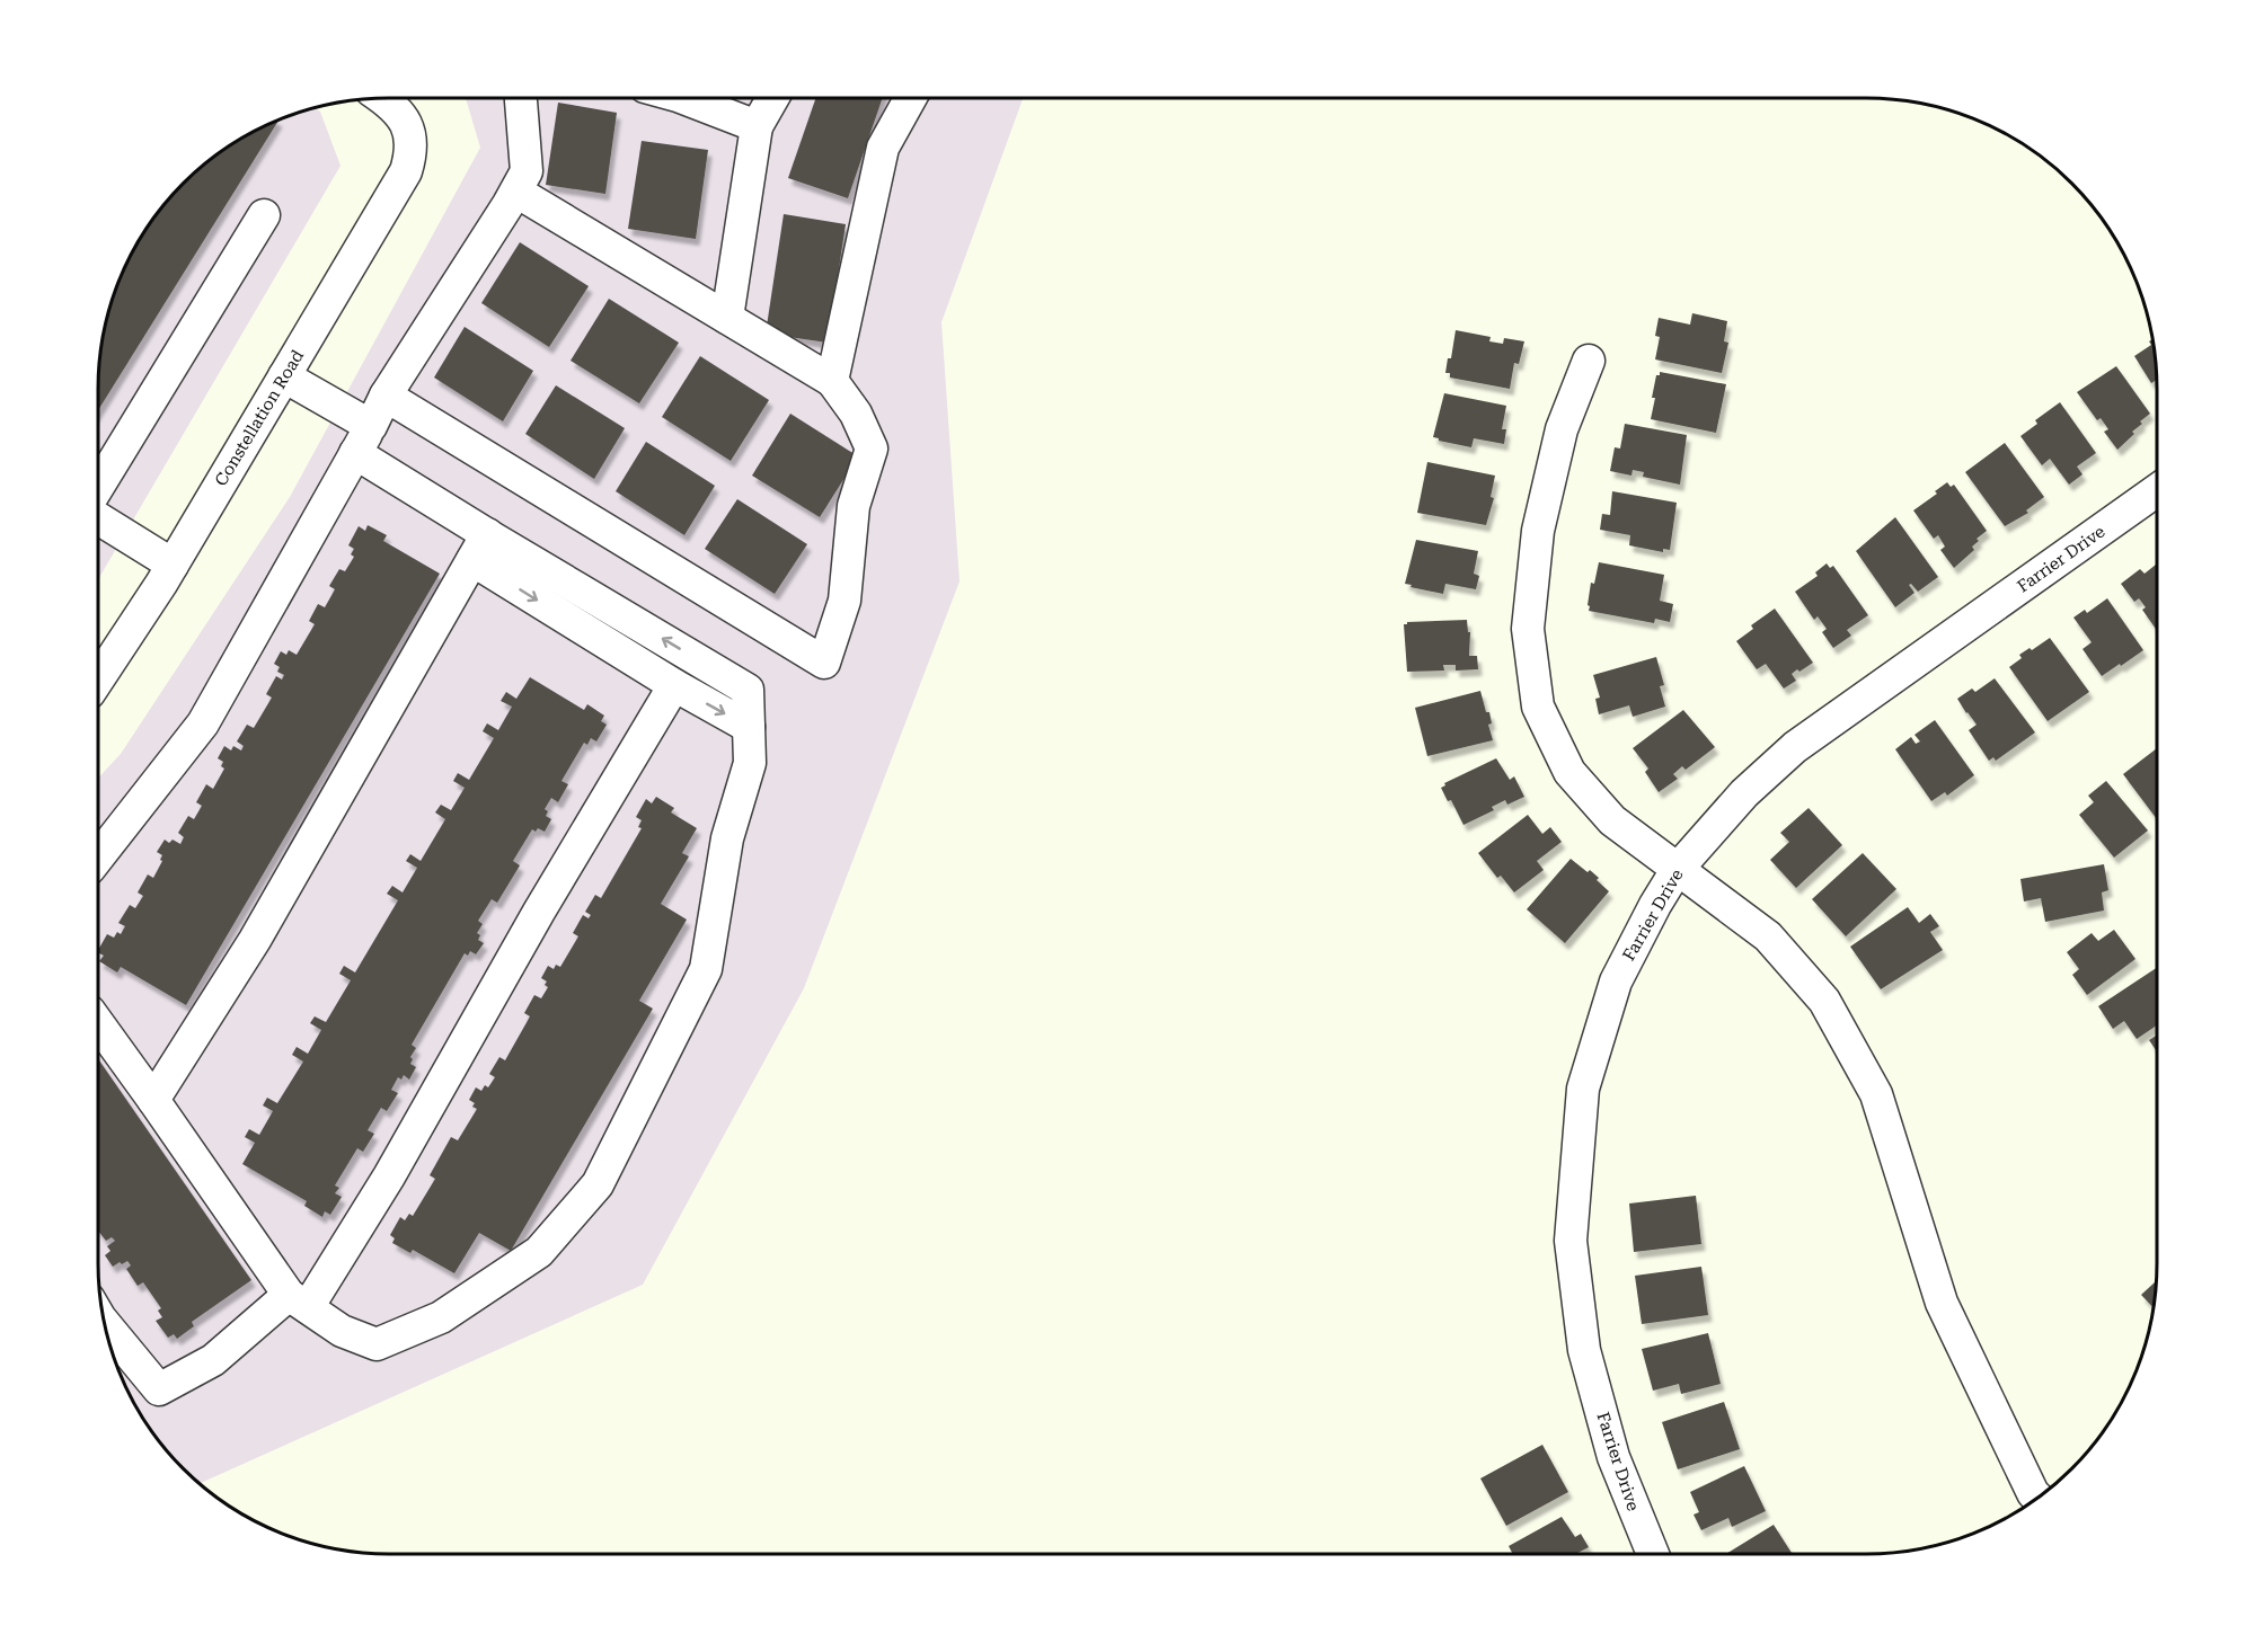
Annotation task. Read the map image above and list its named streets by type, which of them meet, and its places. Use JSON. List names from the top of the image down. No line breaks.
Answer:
{"streets":{"street":["Constellation Road","Farrier Drive"]}}
